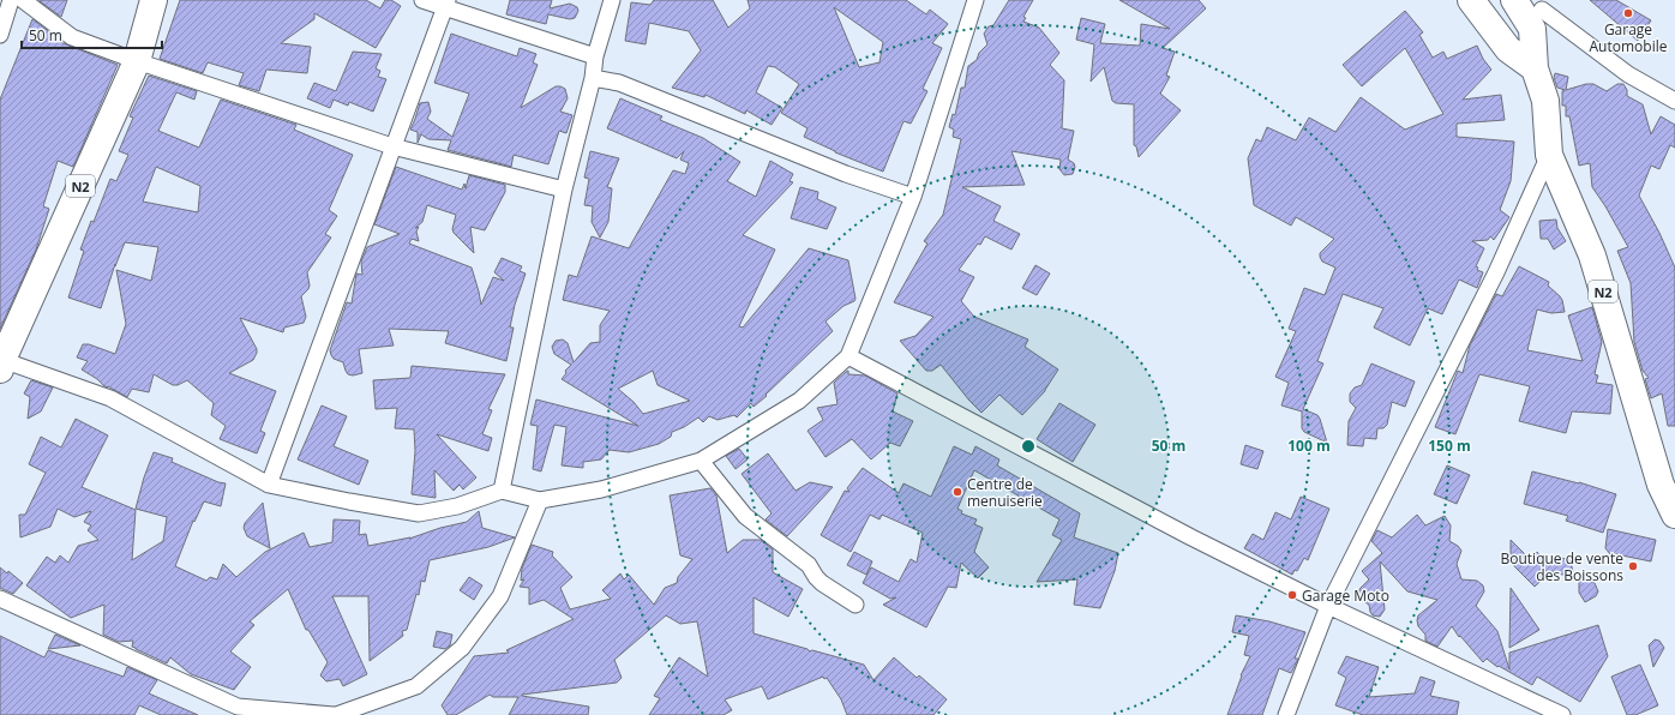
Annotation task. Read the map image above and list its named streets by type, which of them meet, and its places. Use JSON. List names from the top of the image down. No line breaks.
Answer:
{"streets":{"highway":["N2"]},"places":["Garage Automobile","Centre de menuiserie","Boutique de vente des Boissons","Garage Moto"],"scale_bar":"50 m","rings":["50 m","100 m","150 m"]}
